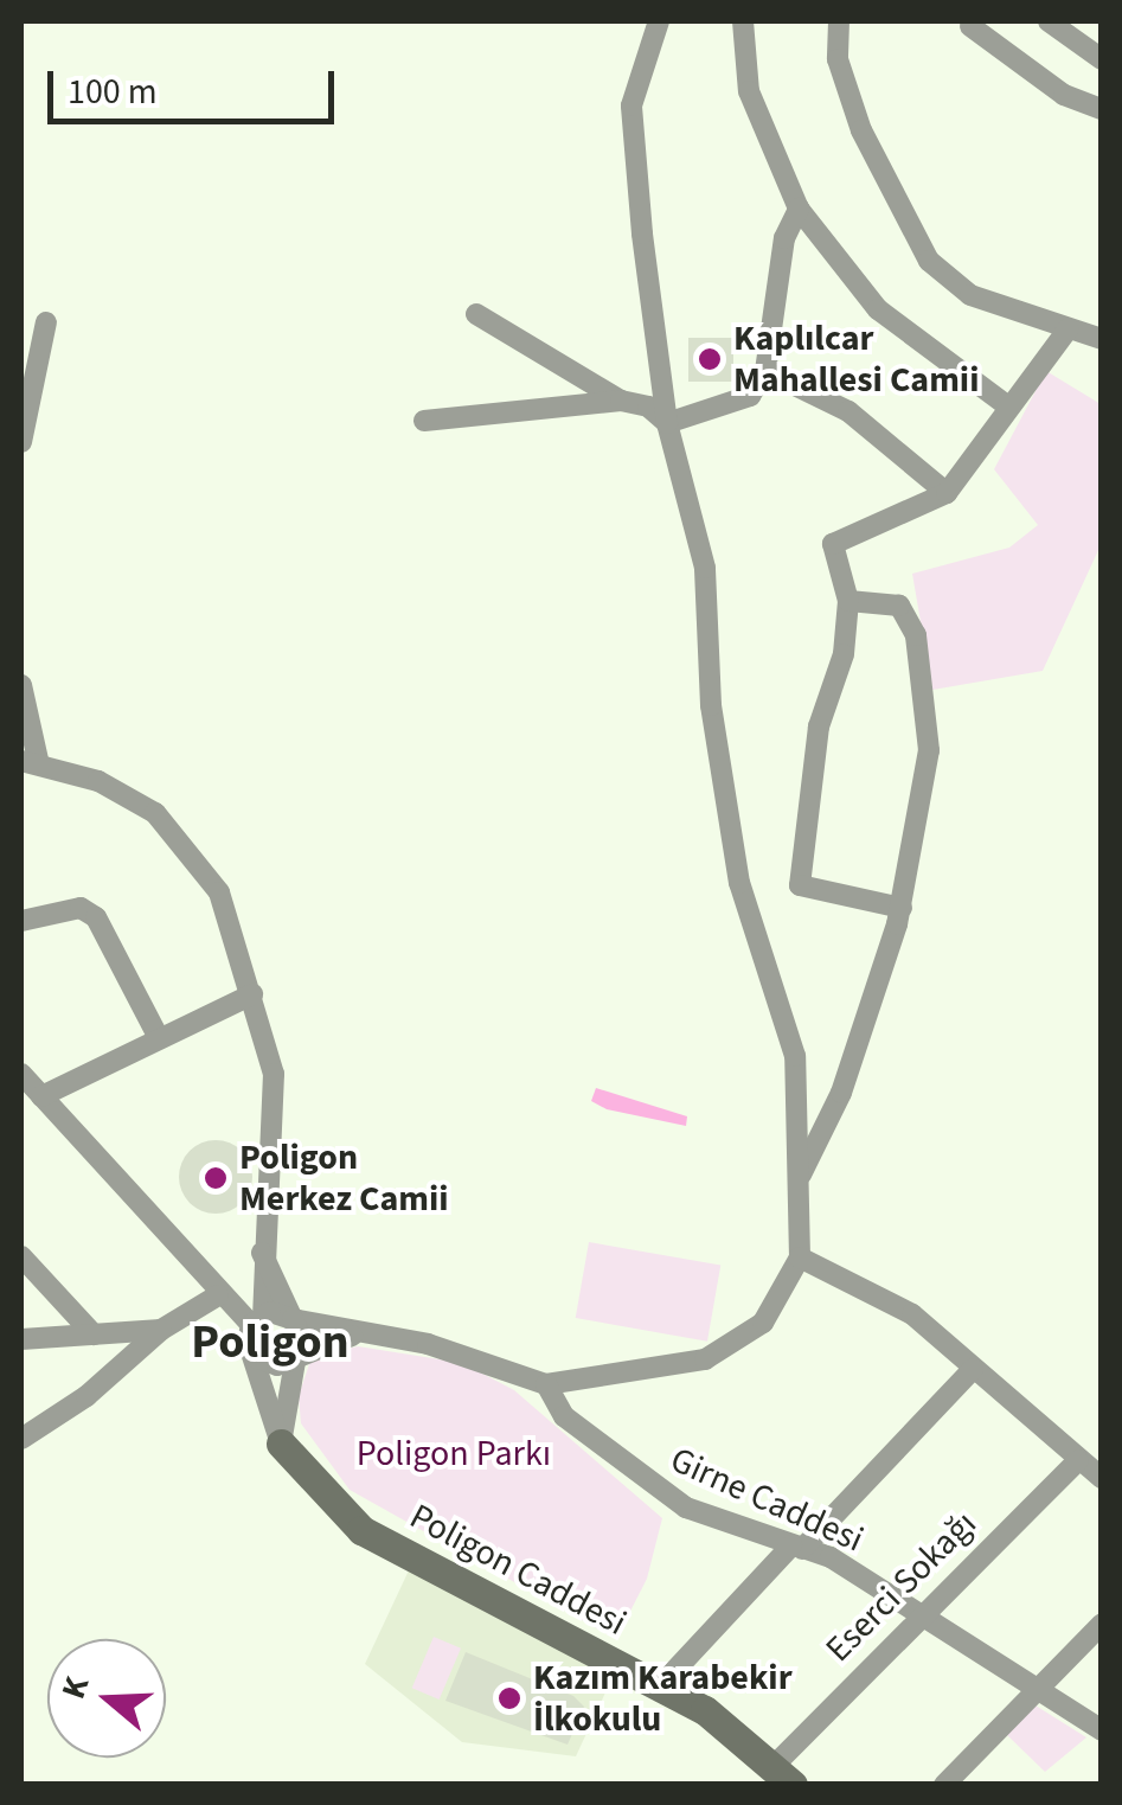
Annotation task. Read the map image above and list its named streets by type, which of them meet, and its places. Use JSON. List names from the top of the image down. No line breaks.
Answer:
{"streets":{"street":["Girne Caddesi","Poligon Caddesi","Eserci Sokağı"]},"crossings":[["Girne Caddesi","Eserci Sokağı"],["Poligon Caddesi","Eserci Sokağı"]],"districts":["Poligon"],"parks":["Poligon Parkı"],"places":["Kaplılcar Mahallesi Camii","Poligon Merkez Camii","Kazım Karabekir İlkokulu"],"scale_bar":"100 m","north":"left"}
